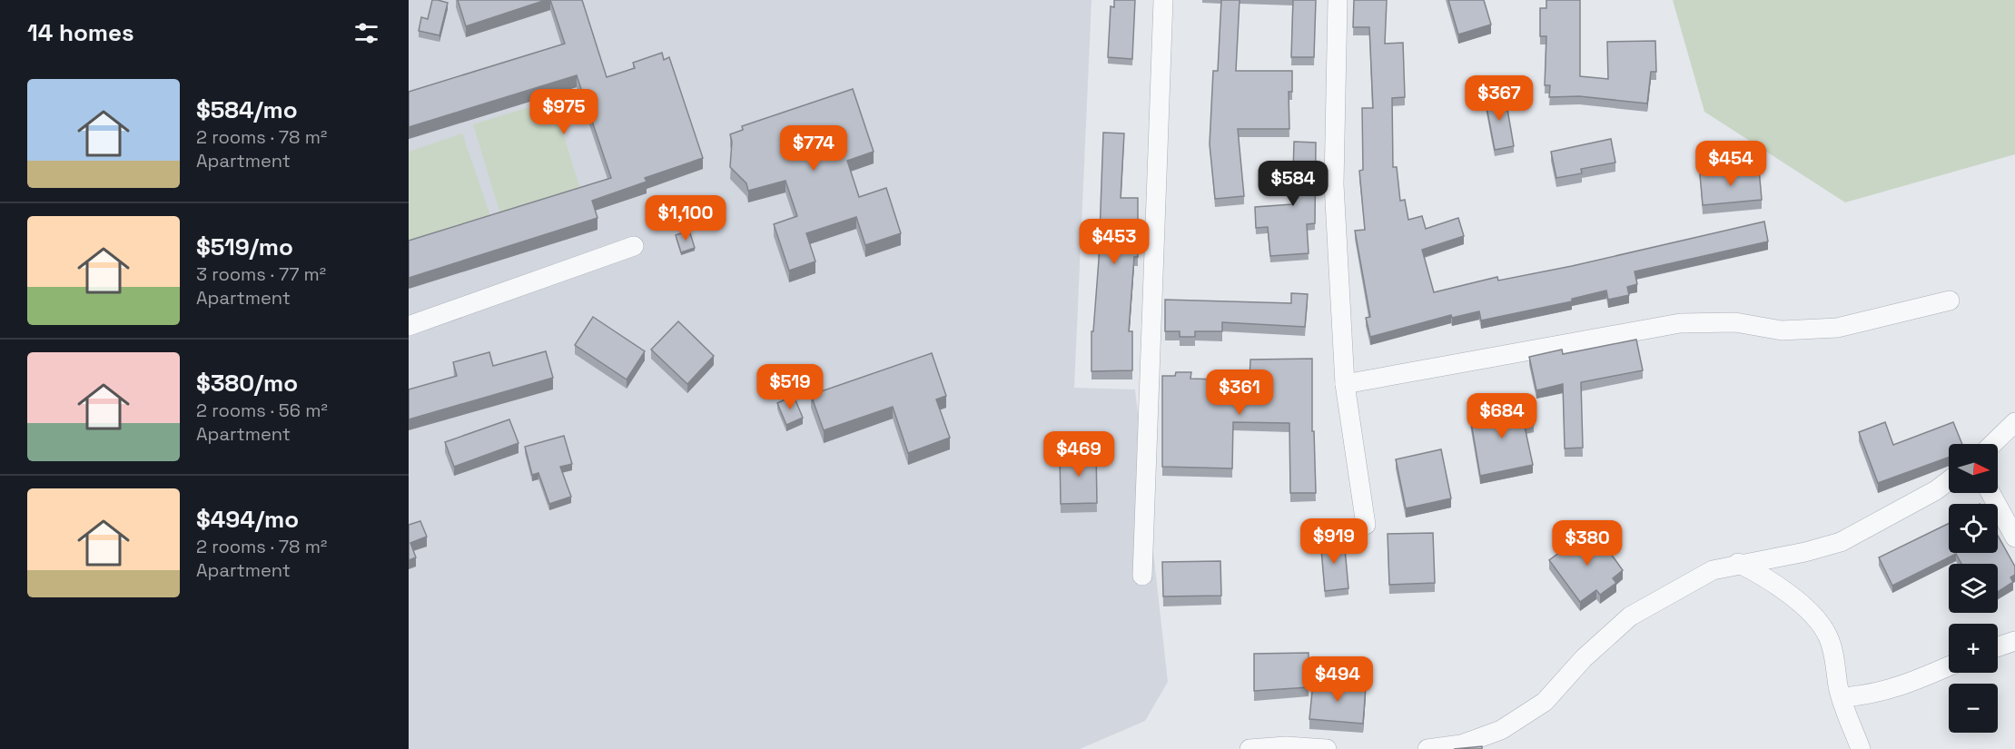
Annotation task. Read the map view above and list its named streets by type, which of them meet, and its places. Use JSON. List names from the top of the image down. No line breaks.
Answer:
{"north":"right","page":{"heading":"14 homes","list":[{"name":"$584/mo","note":"2 rooms · 78 m² · Apartment"},{"name":"$519/mo","note":"3 rooms · 77 m² · Apartment"},{"name":"$380/mo","note":"2 rooms · 56 m² · Apartment"},{"name":"$494/mo","note":"2 rooms · 78 m² · Apartment"}],"price":["$367","$975","$774","$454","$584","$1,100","$453","$519","$361","$684","$469","$919","$380","$494"],"map_buttons":["+","−"]}}
